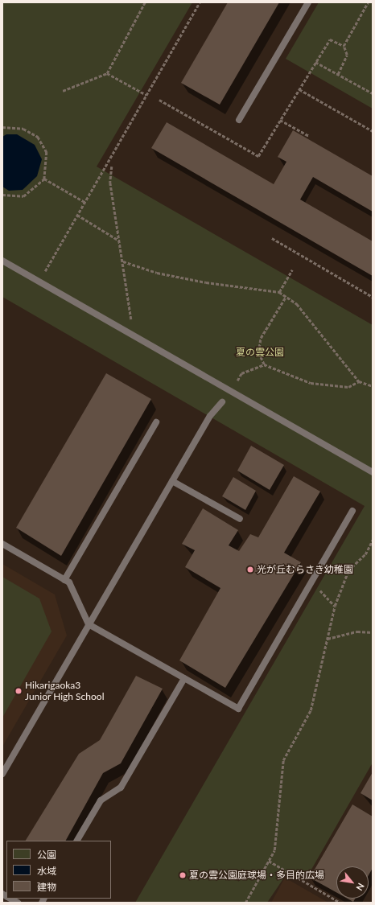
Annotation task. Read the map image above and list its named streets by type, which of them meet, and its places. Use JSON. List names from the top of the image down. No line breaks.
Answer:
{"parks":["夏の雲公園"],"places":["光が丘むらさき幼稚園","Hikarigaoka3 Junior High School","夏の雲公園庭球場・多目的広場"],"legend":["公園","水域","建物"],"north":"bottom right"}
